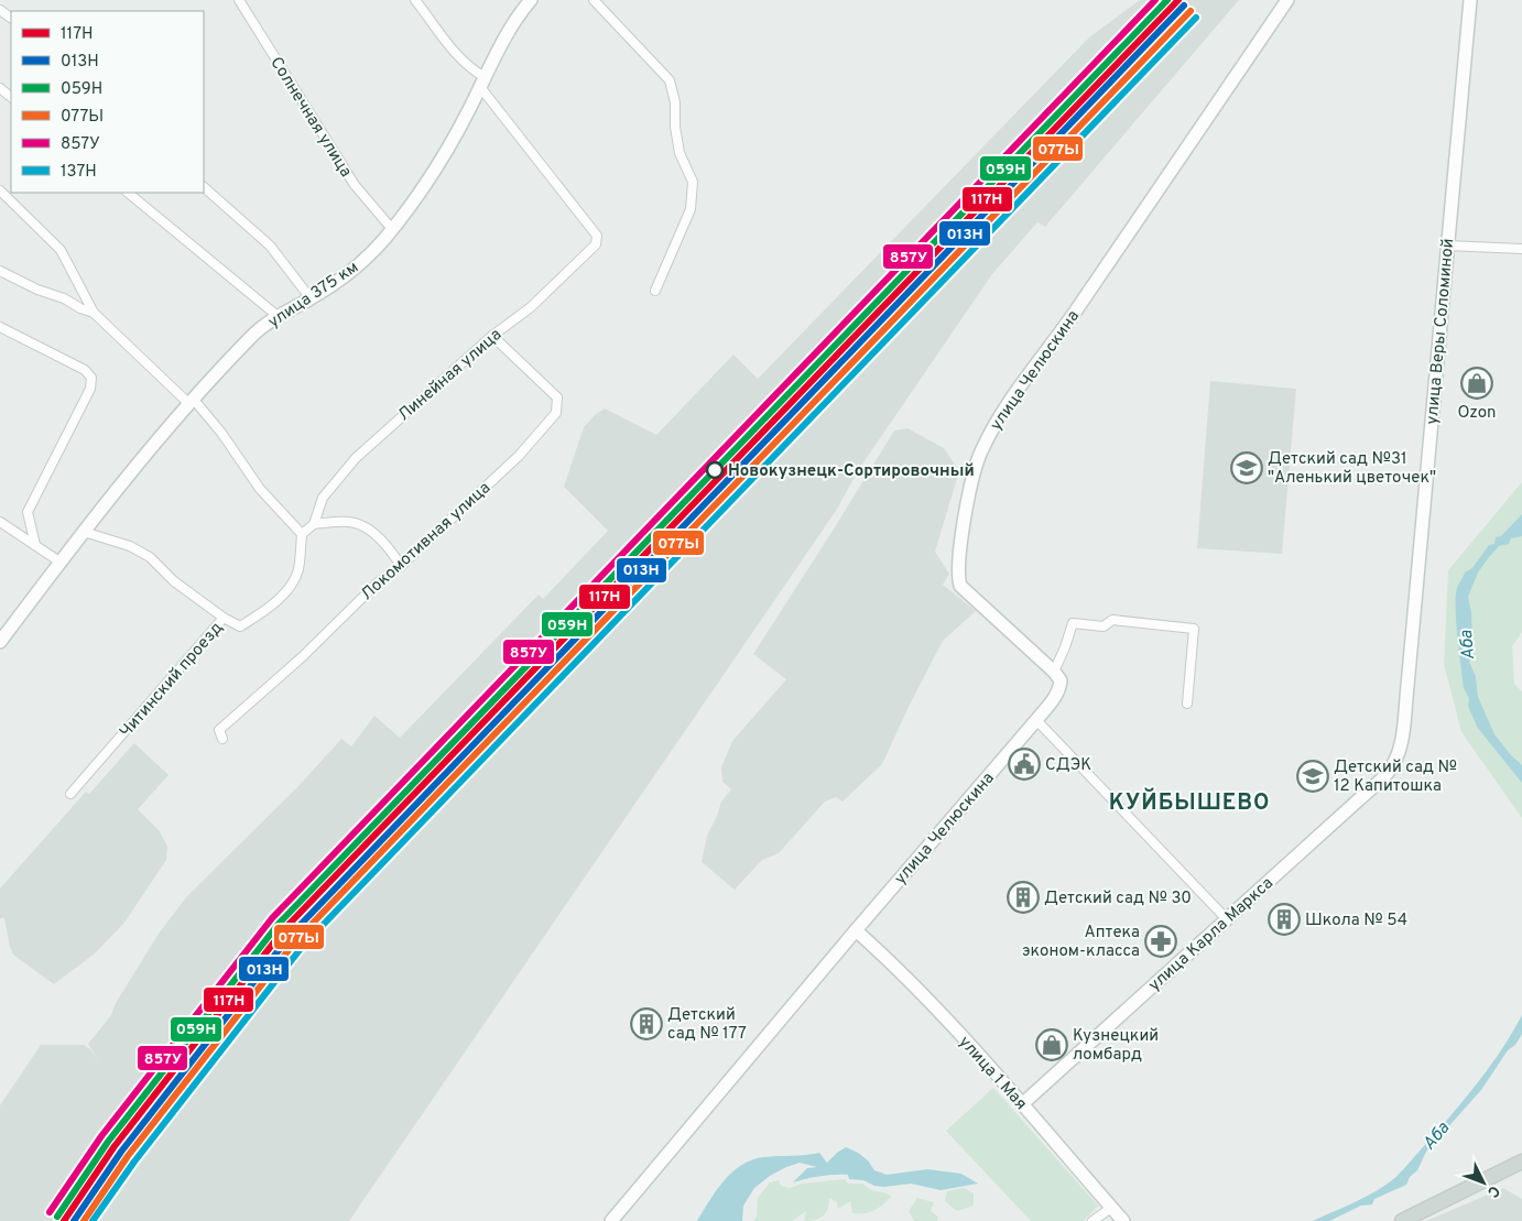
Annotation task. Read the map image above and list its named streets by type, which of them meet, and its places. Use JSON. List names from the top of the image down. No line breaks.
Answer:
{"streets":{"street":["Солнечная улица","улица 375 км","улица Веры Соломиной","улица Челюскина","Линейная улица","Локомотивная улица","Читинский проезд","улица Карла Маркса","улица 1 Мая"]},"crossings":[["Солнечная улица","улица 375 км"],["улица 375 км","Линейная улица"],["улица Веры Соломиной","улица Карла Маркса"],["улица Челюскина","улица 1 Мая"],["Линейная улица","Локомотивная улица"],["Линейная улица","Читинский проезд"],["улица Карла Маркса","улица 1 Мая"]],"districts":["КУЙБЫШЕВО"],"water":["Аба"],"places":{"shop":["Ozon","Кузнецкий ломбард"],"school or university":["Детский сад №31 \"Аленький цветочек\"","Детский сад № 12 Капитошка"],"other":["Новокузнецк-Сортировочный"],"public building":["СДЭК"],"building":["Детский сад № 30","Школа № 54","Детский сад № 177"],"pharmacy":["Аптека эконом-класса"]},"lines":["transit line 117Н","transit line 059Н","transit line 857У","transit line 013Н","transit line 077Ы","transit line 137Н"],"legend":["117Н","013Н","059Н","077Ы","857У","137Н"],"north":"bottom right"}
